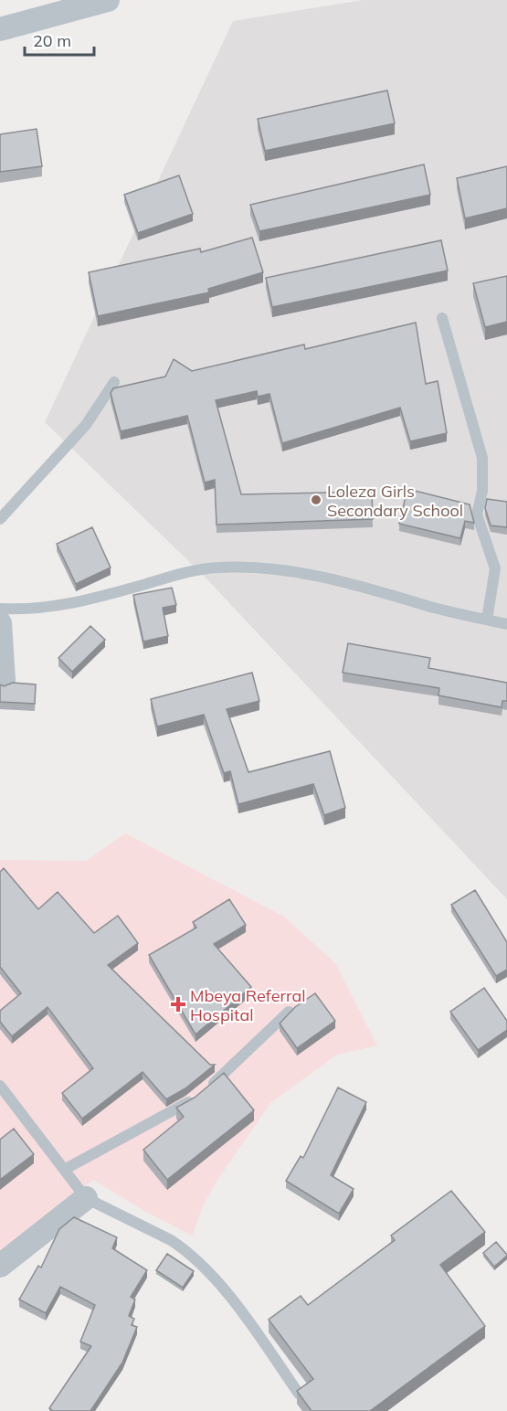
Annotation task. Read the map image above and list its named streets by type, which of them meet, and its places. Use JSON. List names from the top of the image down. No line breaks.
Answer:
{"places":{"other":["Loleza Girls Secondary School"],"health":["Mbeya Referral Hospital"]},"scale_bar":"20 m"}
